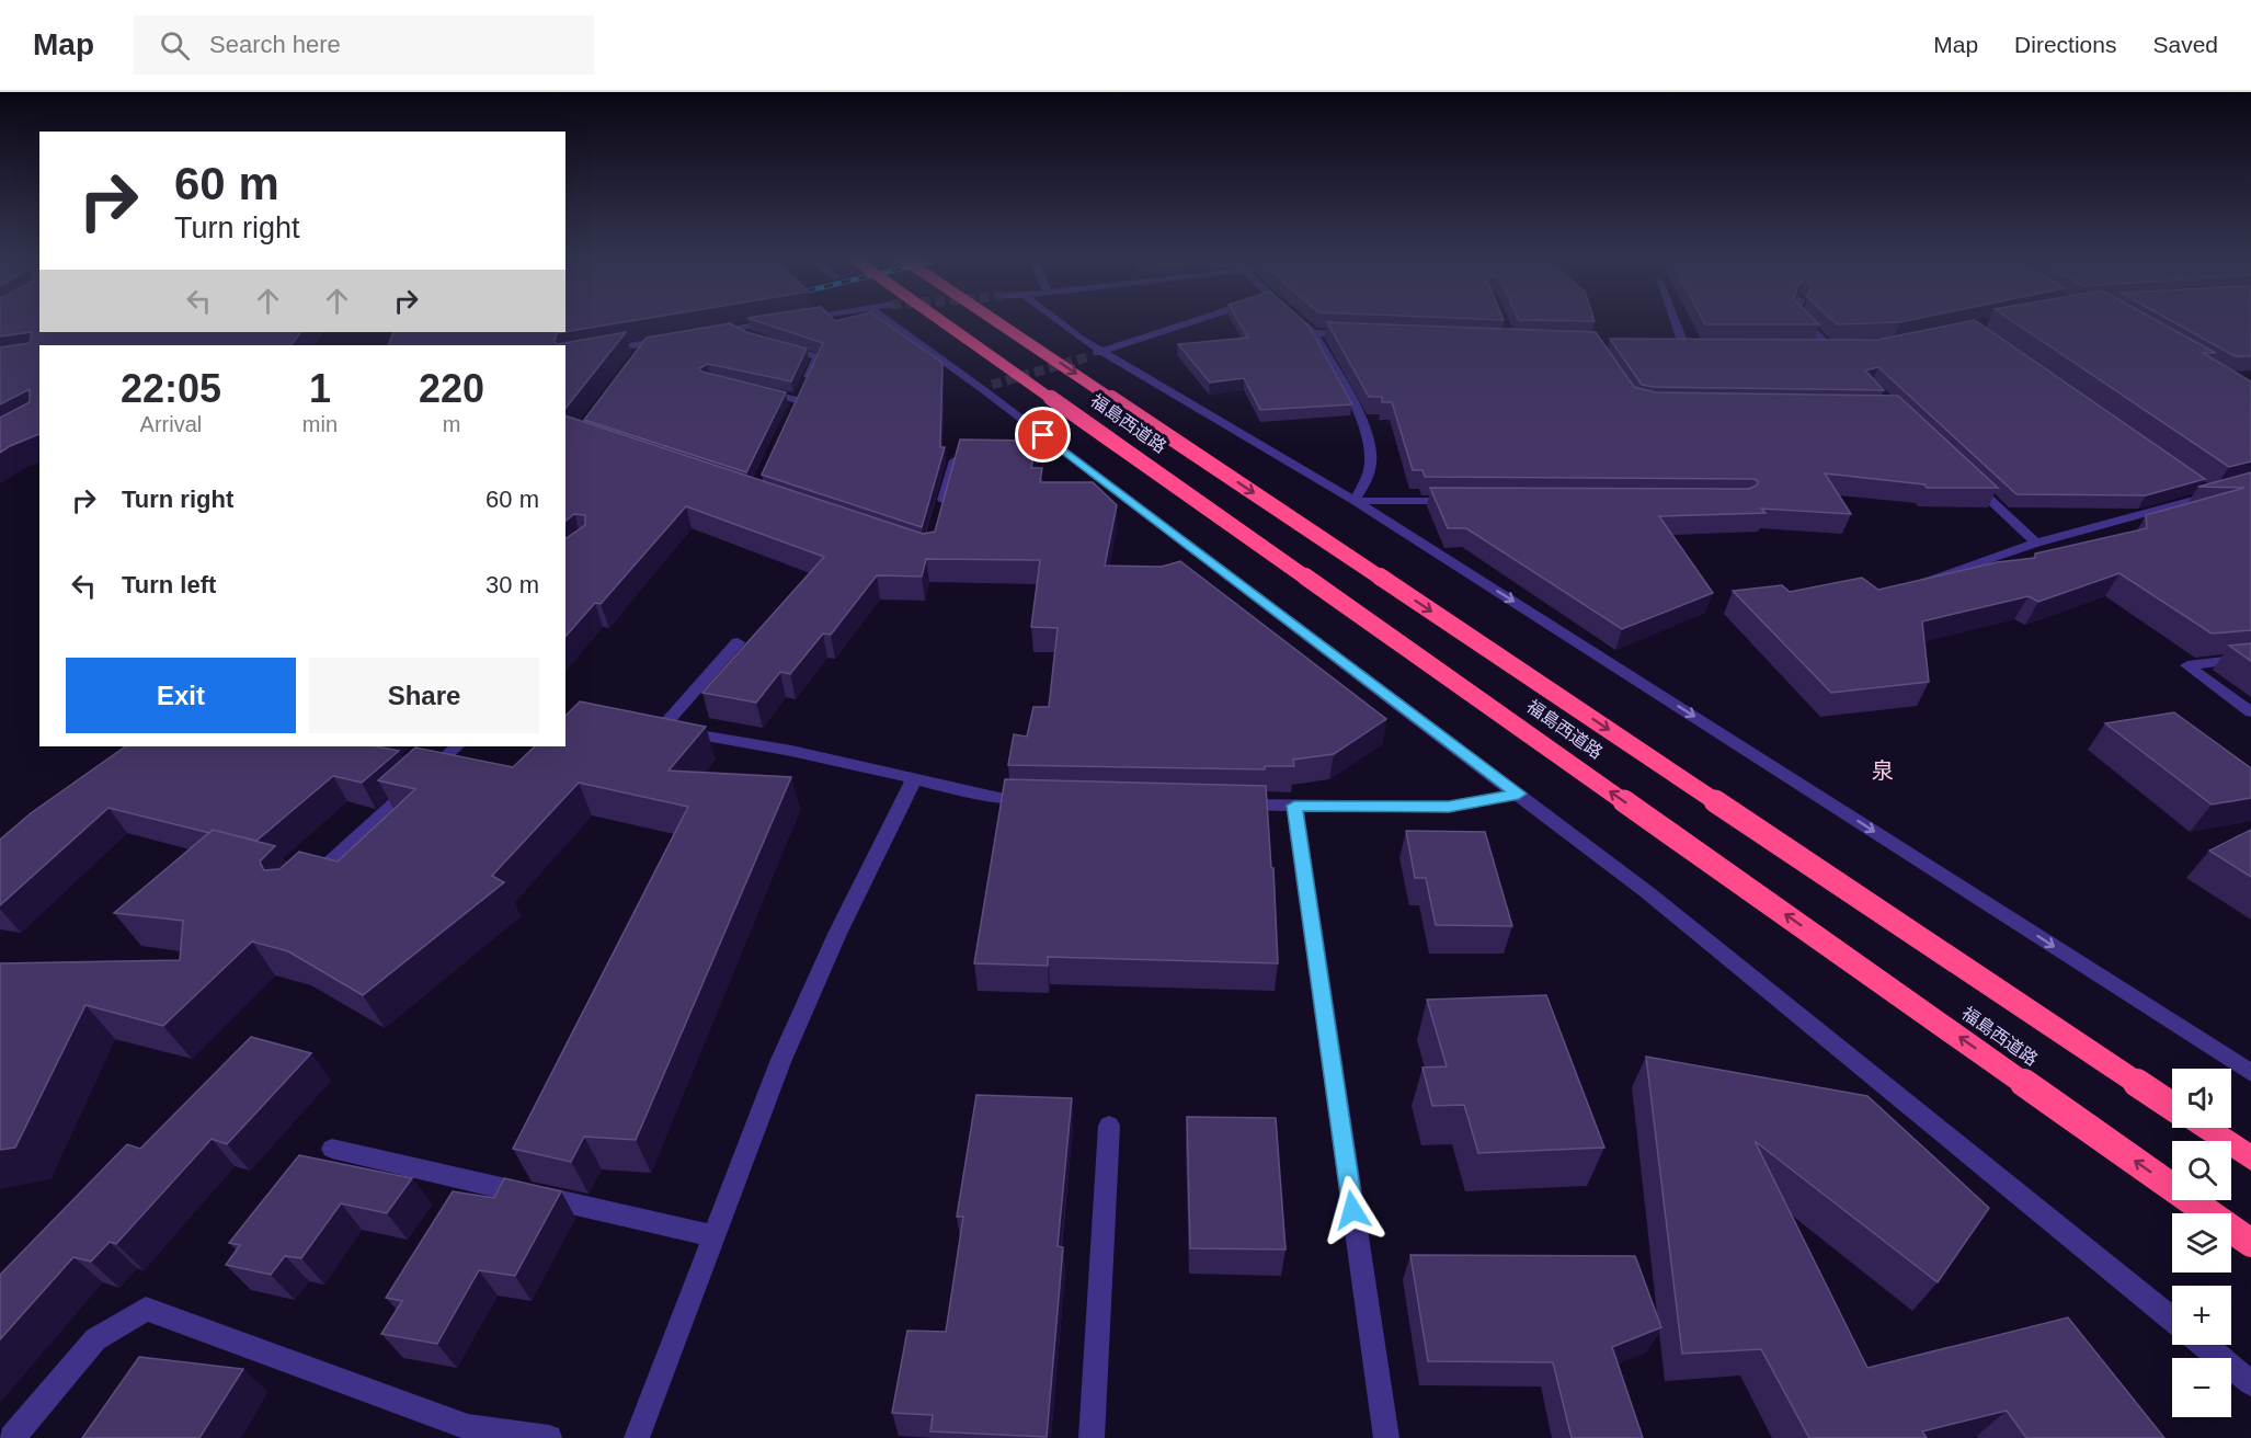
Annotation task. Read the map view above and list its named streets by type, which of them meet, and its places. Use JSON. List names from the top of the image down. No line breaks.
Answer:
{"streets":{"highway":["福島西道路"]},"districts":["泉"],"page":{"header":"Map","search":"Search here","nav":["Map","Directions","Saved"],"turn":["60 m","Turn right"],"eta":["22:05","Arrival","1","min","220","m"],"list":[{"name":"Turn right","value":"60 m"},{"name":"Turn left","value":"30 m"}],"buttons":["Exit","Share"],"map_buttons":["+","−"]}}
